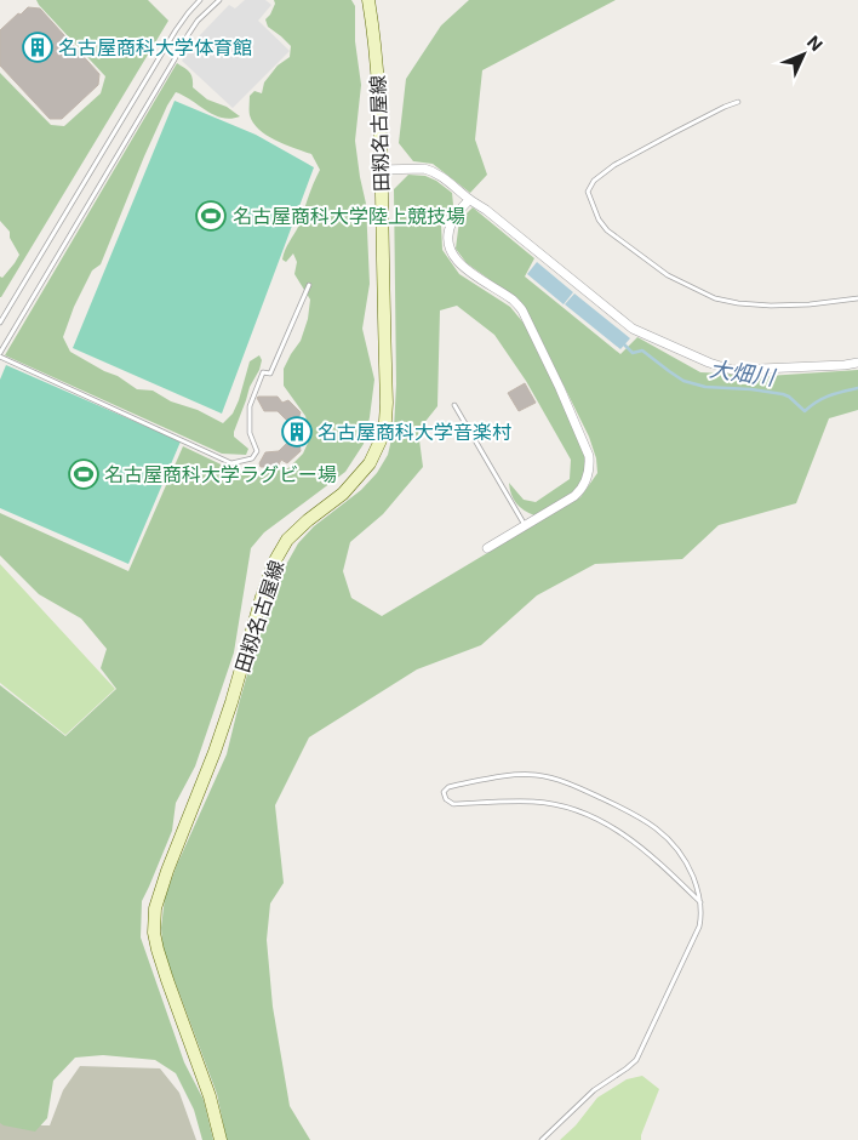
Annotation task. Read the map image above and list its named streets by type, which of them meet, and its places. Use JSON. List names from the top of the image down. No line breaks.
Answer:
{"streets":{"main road":["田籾名古屋線"]},"water":["大畑川"],"places":{"building":["名古屋商科大学体育館","名古屋商科大学音楽村"],"sports":["名古屋商科大学陸上競技場","名古屋商科大学ラグビー場"]},"north":"top right"}
